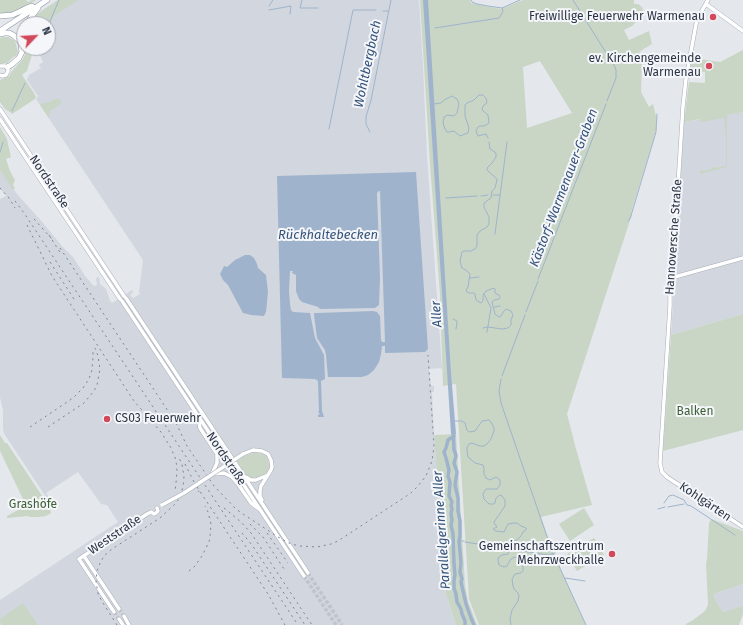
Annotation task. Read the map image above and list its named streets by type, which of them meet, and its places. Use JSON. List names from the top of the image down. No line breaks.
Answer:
{"streets":{"street":["Nordstraße","Hannoversche Straße","Kohlgärten","Weststraße"]},"crossings":[["Hannoversche Straße","Kohlgärten"]],"water":["Wohltbergbach","Kästorf-Warmenauer-Graben","Rückhaltebecken","Aller","Parallelgerinne Aller"],"parks":["Balken","Grashöfe"],"places":["Freiwillige Feuerwehr Warmenau","ev. Kirchengemeinde Warmenau","CS03 Feuerwehr","Gemeinschaftszentrum Mehrzweckhalle"],"north":"top right"}
